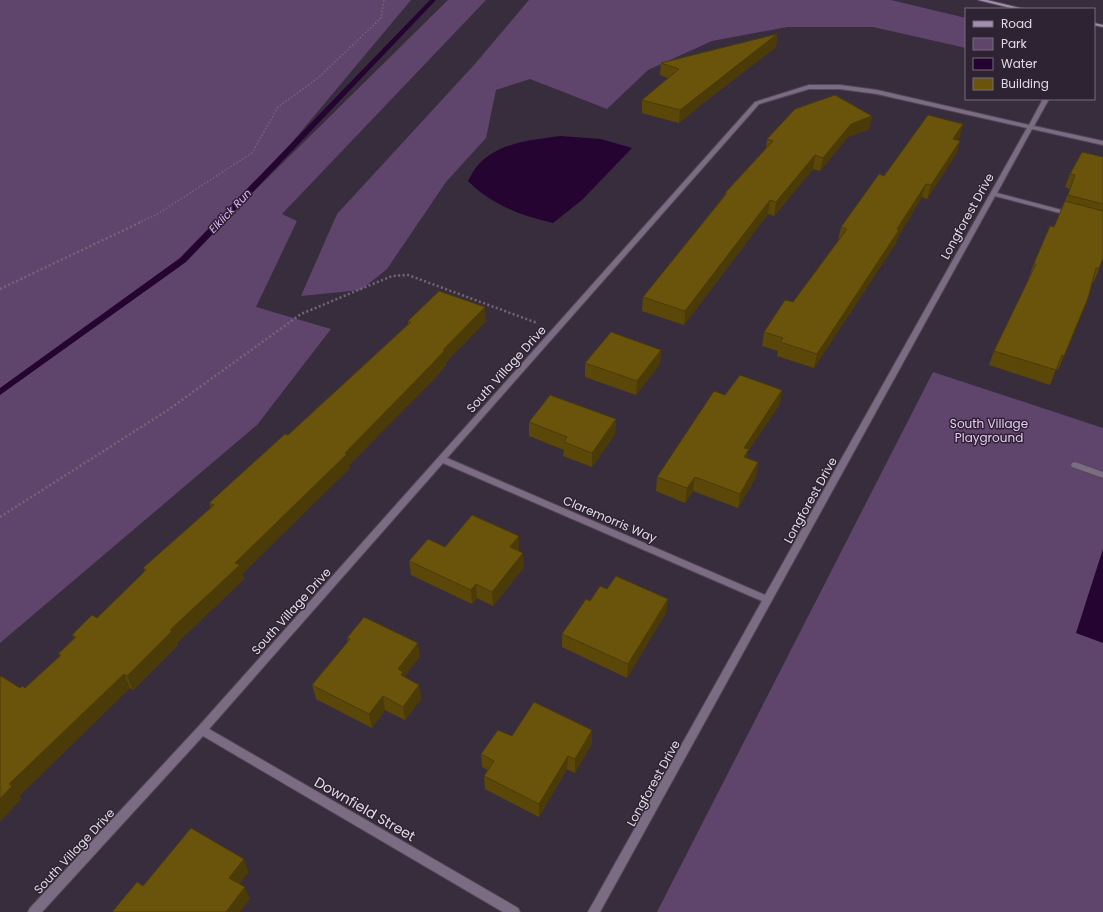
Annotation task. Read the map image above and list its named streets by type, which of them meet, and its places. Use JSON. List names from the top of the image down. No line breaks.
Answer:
{"streets":{"street":["Longforest Drive","South Village Drive","Claremorris Way","Downfield Street"]},"crossings":[["Longforest Drive","South Village Drive"],["Longforest Drive","Claremorris Way"],["South Village Drive","Claremorris Way"],["South Village Drive","Downfield Street"]],"water":["Elklick Run"],"parks":["South Village Playground"],"legend":["Road","Park","Water","Building"]}
